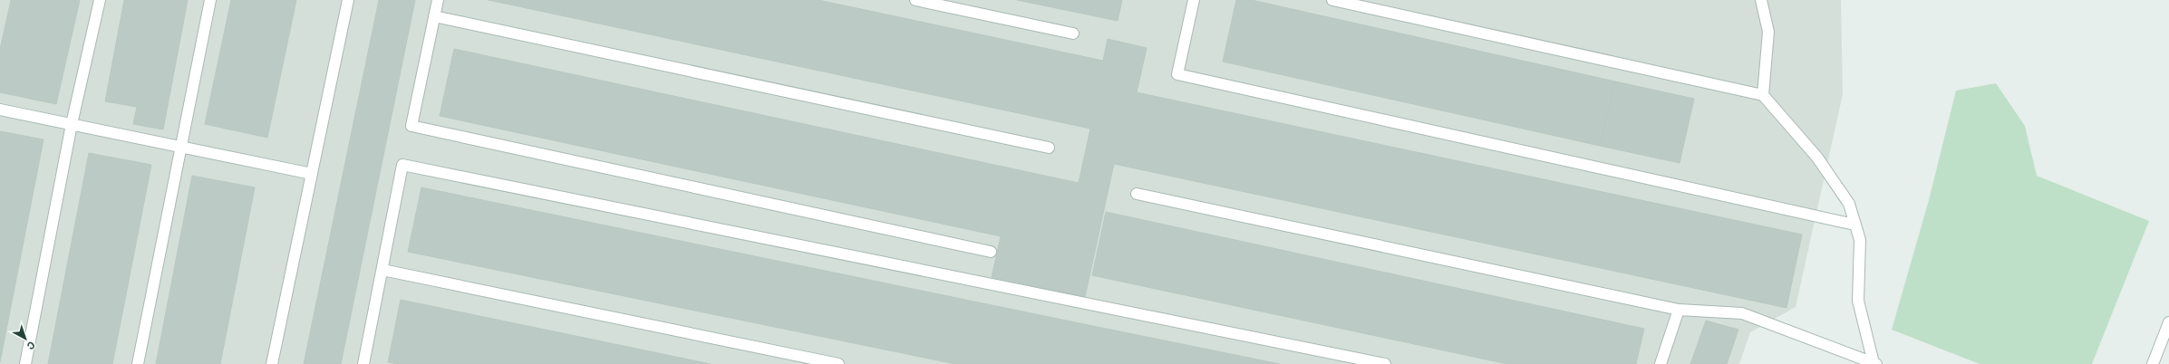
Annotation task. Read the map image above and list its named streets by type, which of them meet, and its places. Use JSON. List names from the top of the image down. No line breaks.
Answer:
{"north":"bottom right"}
